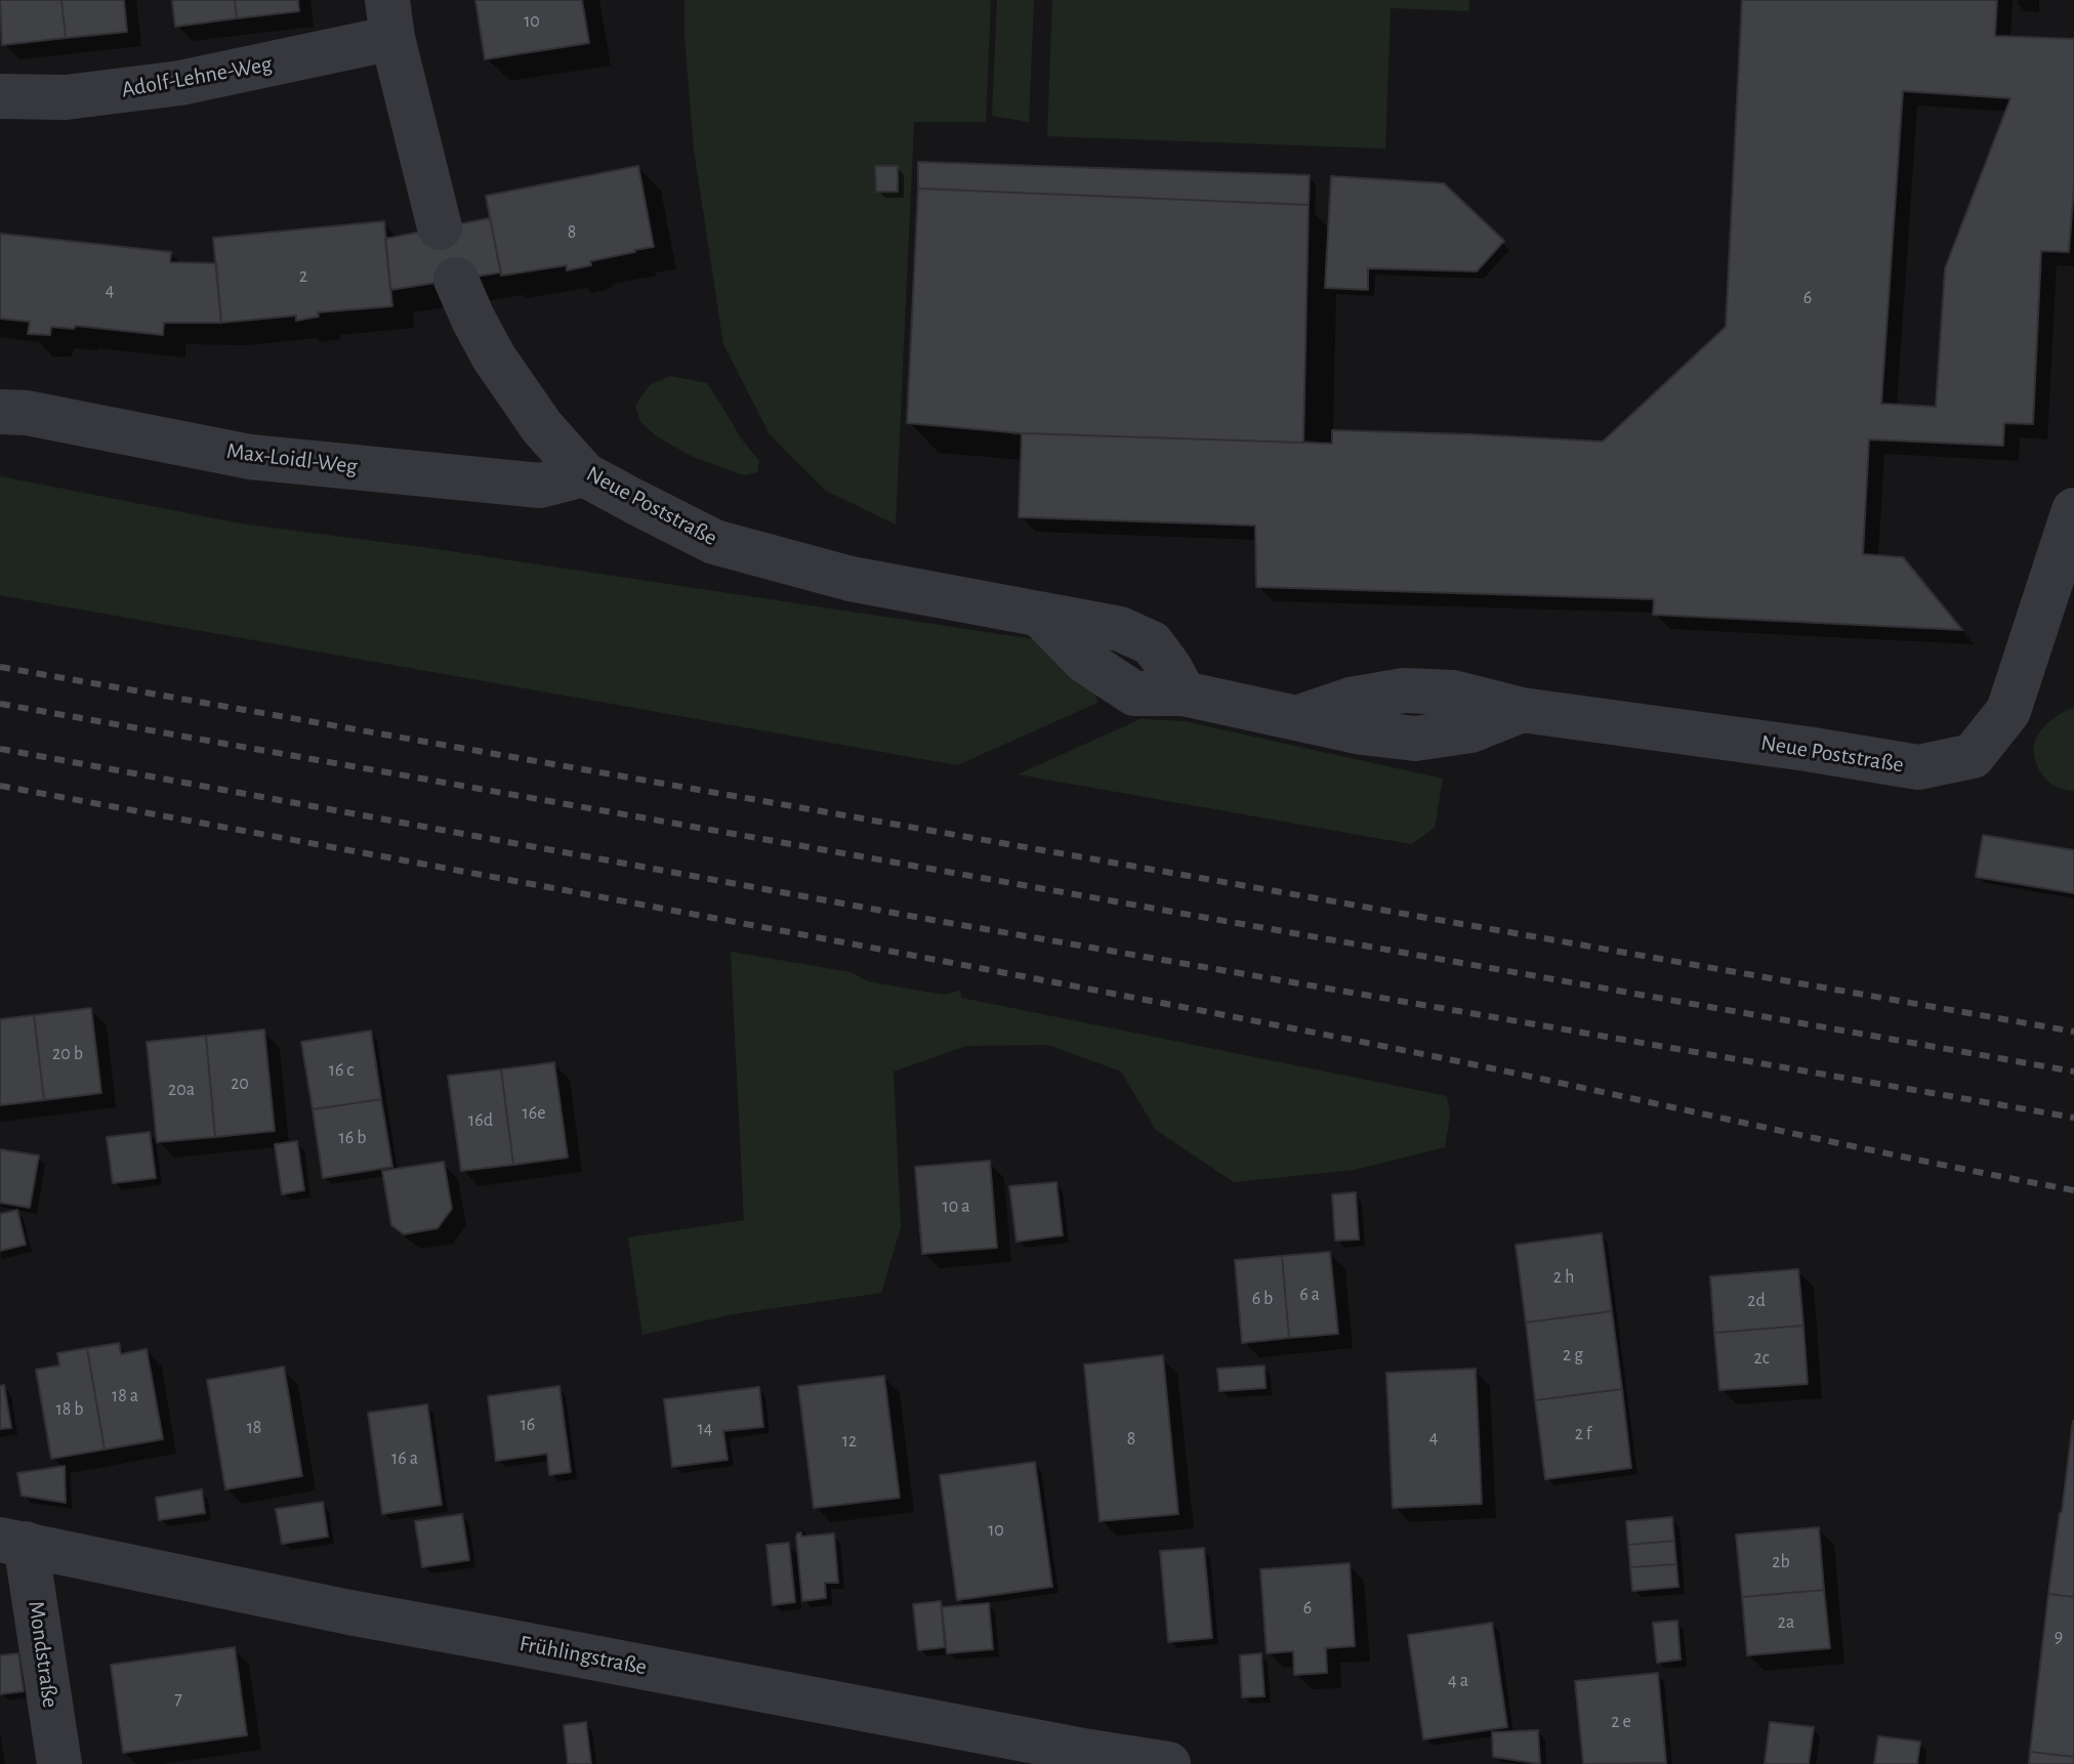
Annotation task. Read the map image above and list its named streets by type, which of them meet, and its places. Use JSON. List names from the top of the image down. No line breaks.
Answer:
{"streets":{"street":["Adolf-Lehne-Weg","Max-Loidl-Weg","Neue Poststraße","Mondstraße","Frühlingstraße"]},"crossings":[["Max-Loidl-Weg","Neue Poststraße"],["Mondstraße","Frühlingstraße"]],"house_numbers":["10","8","2","4","6","20 b","16 c","20","20a","16e","16d","16 b","10 a","2 h","6 a","6 b","2d","2 g","2c","18 a","18 b","16","18","14","2 f","4","8","12","16 a","10","2b","6","2a","9","4 a","7","2 e"]}
